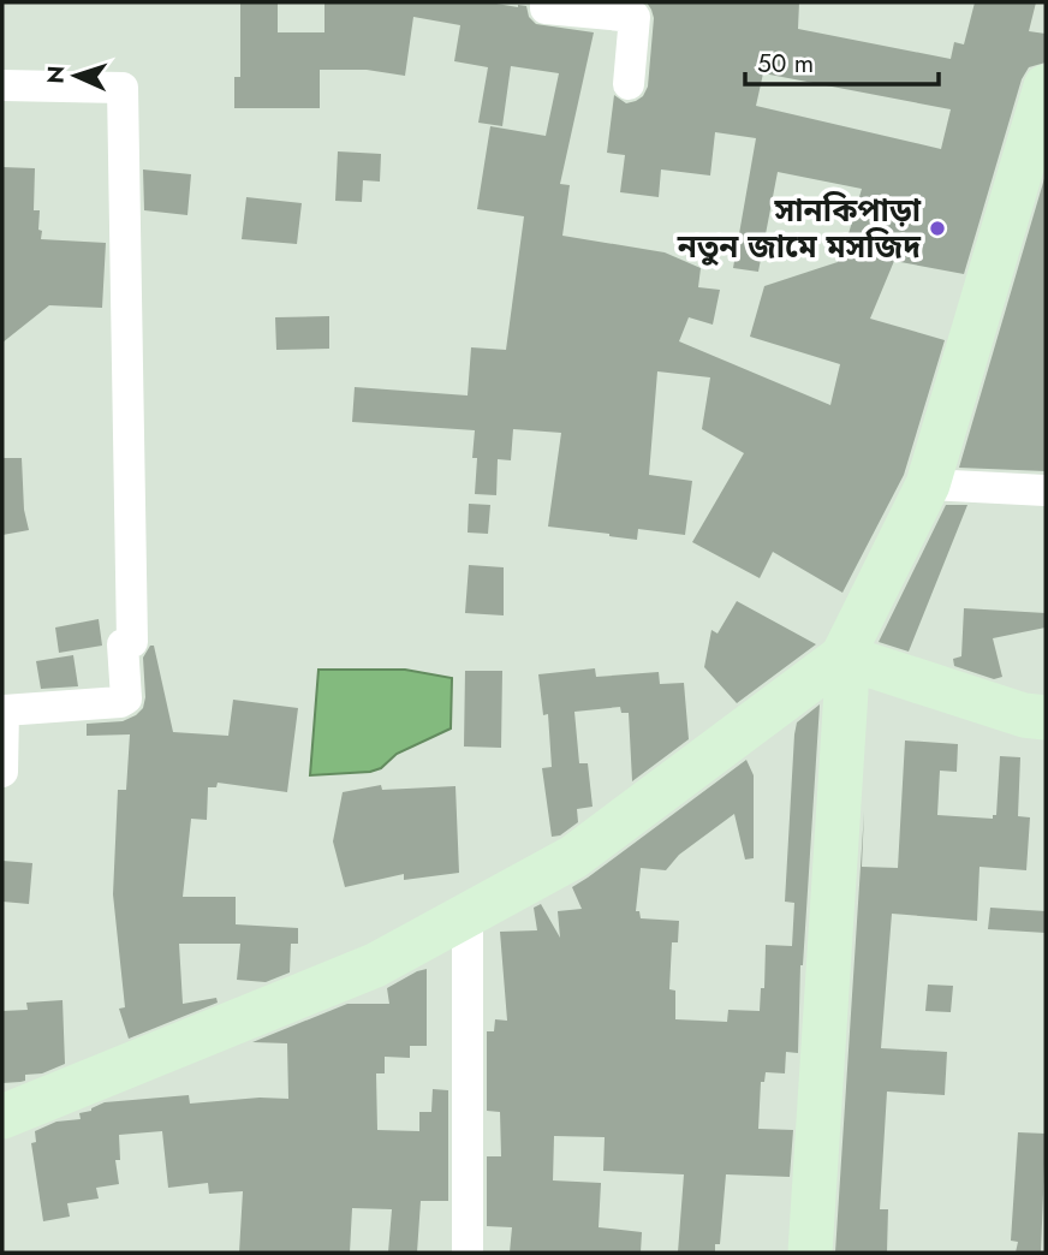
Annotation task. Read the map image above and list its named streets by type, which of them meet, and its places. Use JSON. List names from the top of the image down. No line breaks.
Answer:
{"places":["সানকিপাড়া নতুন জামে মসজিদ"],"scale_bar":"50 m","north":"left"}
